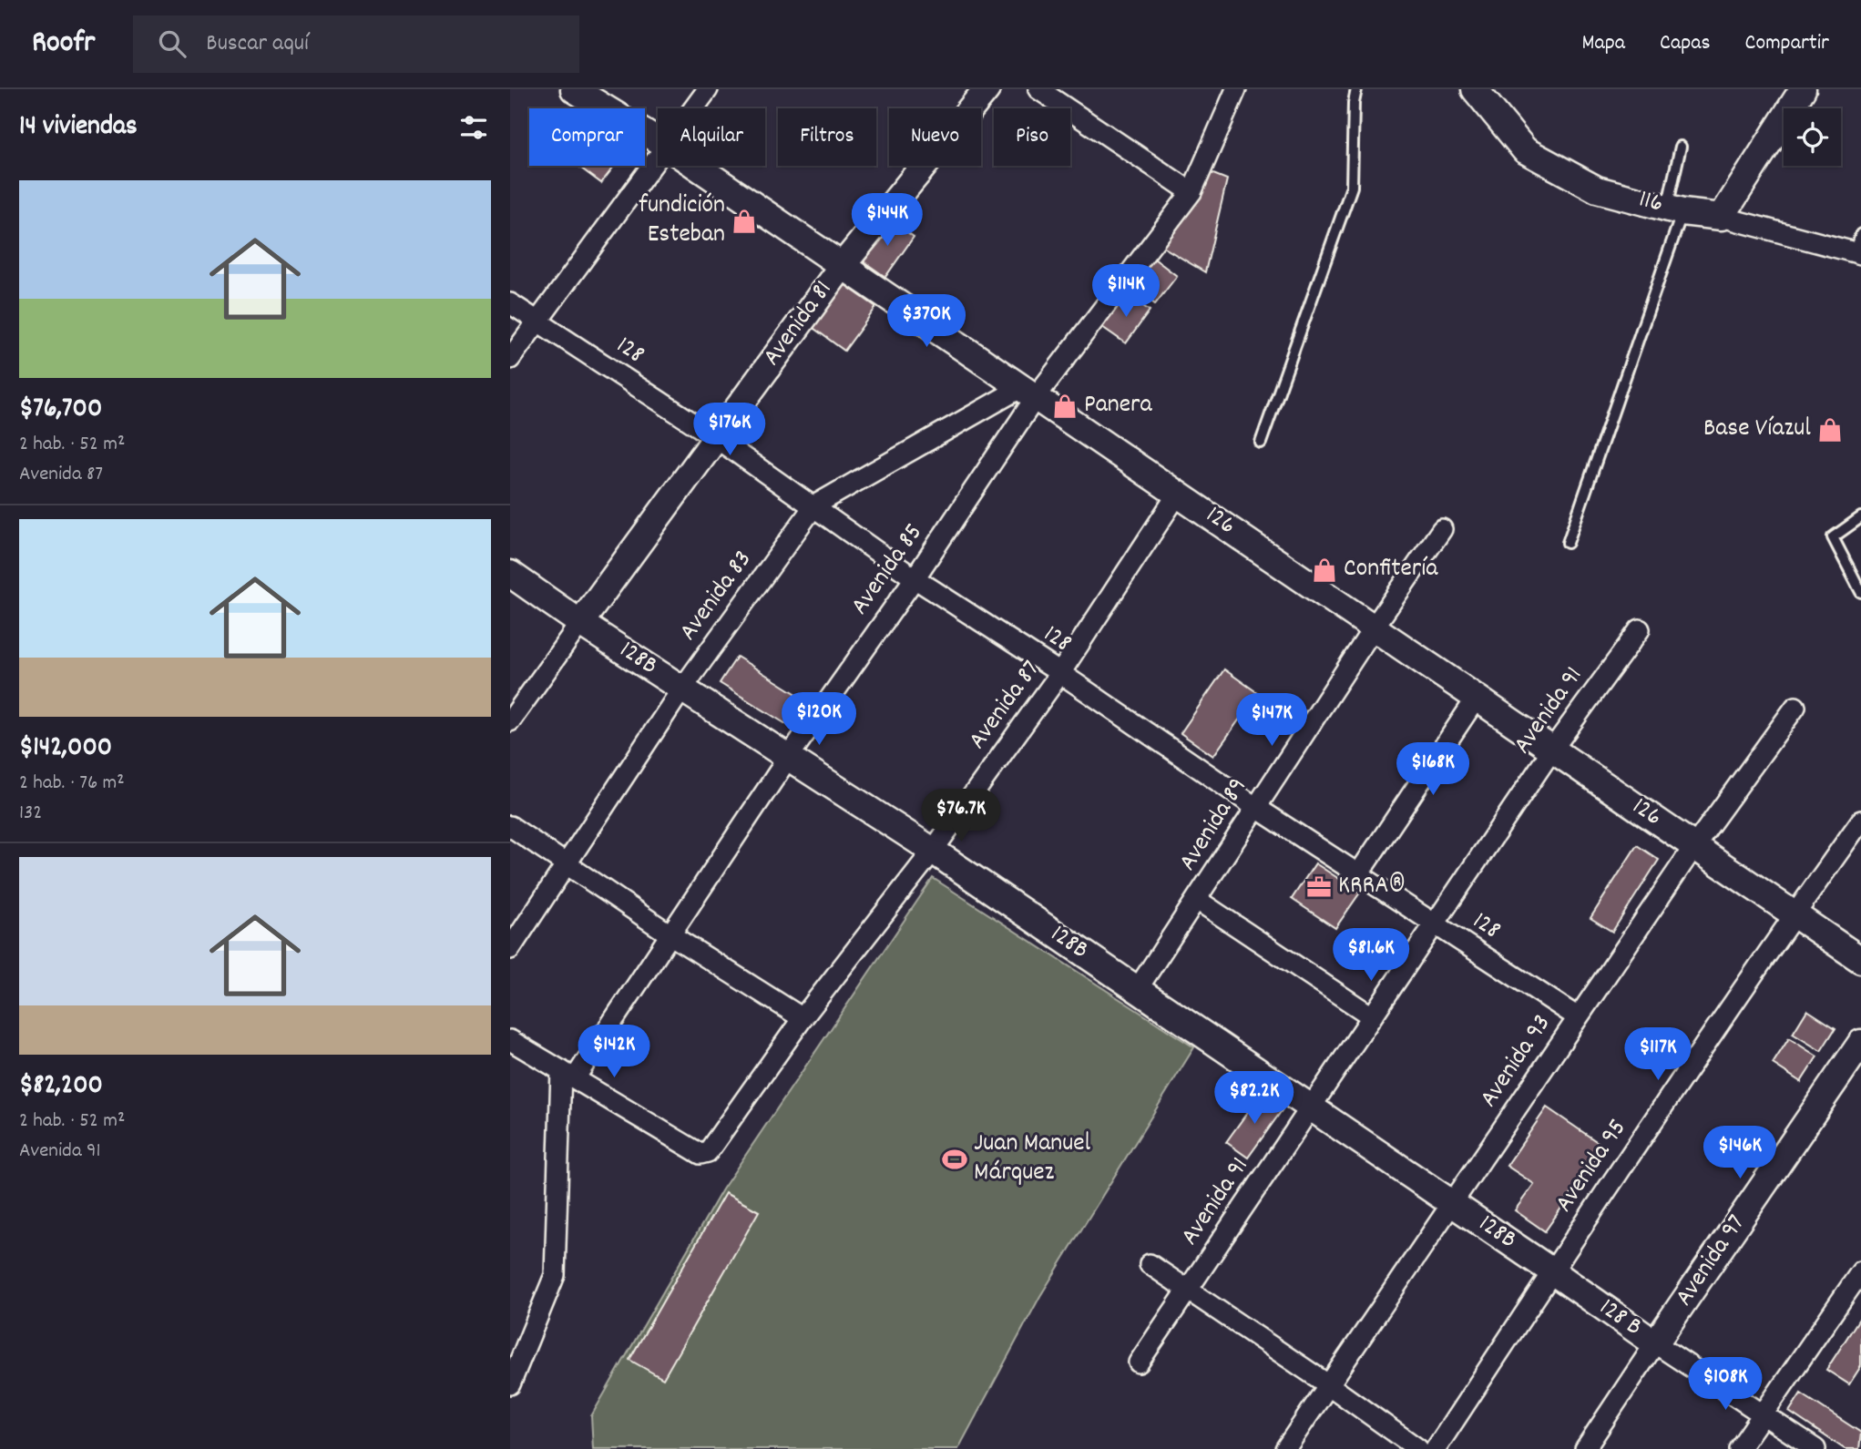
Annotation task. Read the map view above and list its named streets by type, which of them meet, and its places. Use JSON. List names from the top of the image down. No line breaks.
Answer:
{"streets":{"street":["116","Avenida 81","128","126","Avenida 85","Avenida 83","128B","Avenida 87","Avenida 91","Avenida 89","Avenida 93","Avenida 95","Avenida 97","128 B"]},"crossings":[["Avenida 81","128"],["Avenida 81","126"],["Avenida 81","128B"],["128","Avenida 85"],["128","Avenida 83"],["128","Avenida 87"],["128","Avenida 91"],["128","Avenida 89"],["128","Avenida 93"],["126","Avenida 85"],["126","Avenida 83"],["126","Avenida 87"],["126","Avenida 91"],["126","Avenida 89"],["126","Avenida 93"],["126","Avenida 95"],["Avenida 85","Avenida 83"],["Avenida 85","128B"],["Avenida 85","Avenida 87"],["Avenida 83","128B"],["128B","Avenida 87"],["128B","Avenida 91"],["128B","Avenida 89"],["128B","Avenida 93"],["128B","Avenida 95"],["128B","128 B"],["Avenida 95","128 B"],["Avenida 97","128 B"]],"places":{"shop":["fundición Esteban","Panera","Base Víazul","Confitería"],"office":["KRRA®"],"sports":["Juan Manuel Márquez"]},"page":{"header":"Roofr","search":"Buscar aquí","nav":["Mapa","Capas","Compartir"],"heading":"14 viviendas","chip":["Comprar","Alquilar","Filtros","Nuevo","Piso"],"list":[{"name":"$76,700","note":"2 hab. · 52 m² · Avenida 87"},{"name":"$142,000","note":"2 hab. · 76 m² · 132"},{"name":"$82,200","note":"2 hab. · 52 m² · Avenida 91"}],"price":["$144K","$114K","$370K","$176K","$120K","$147K","$168K","$76.7K","$81.6K","$142K","$117K","$82.2K","$146K","$108K"]}}
